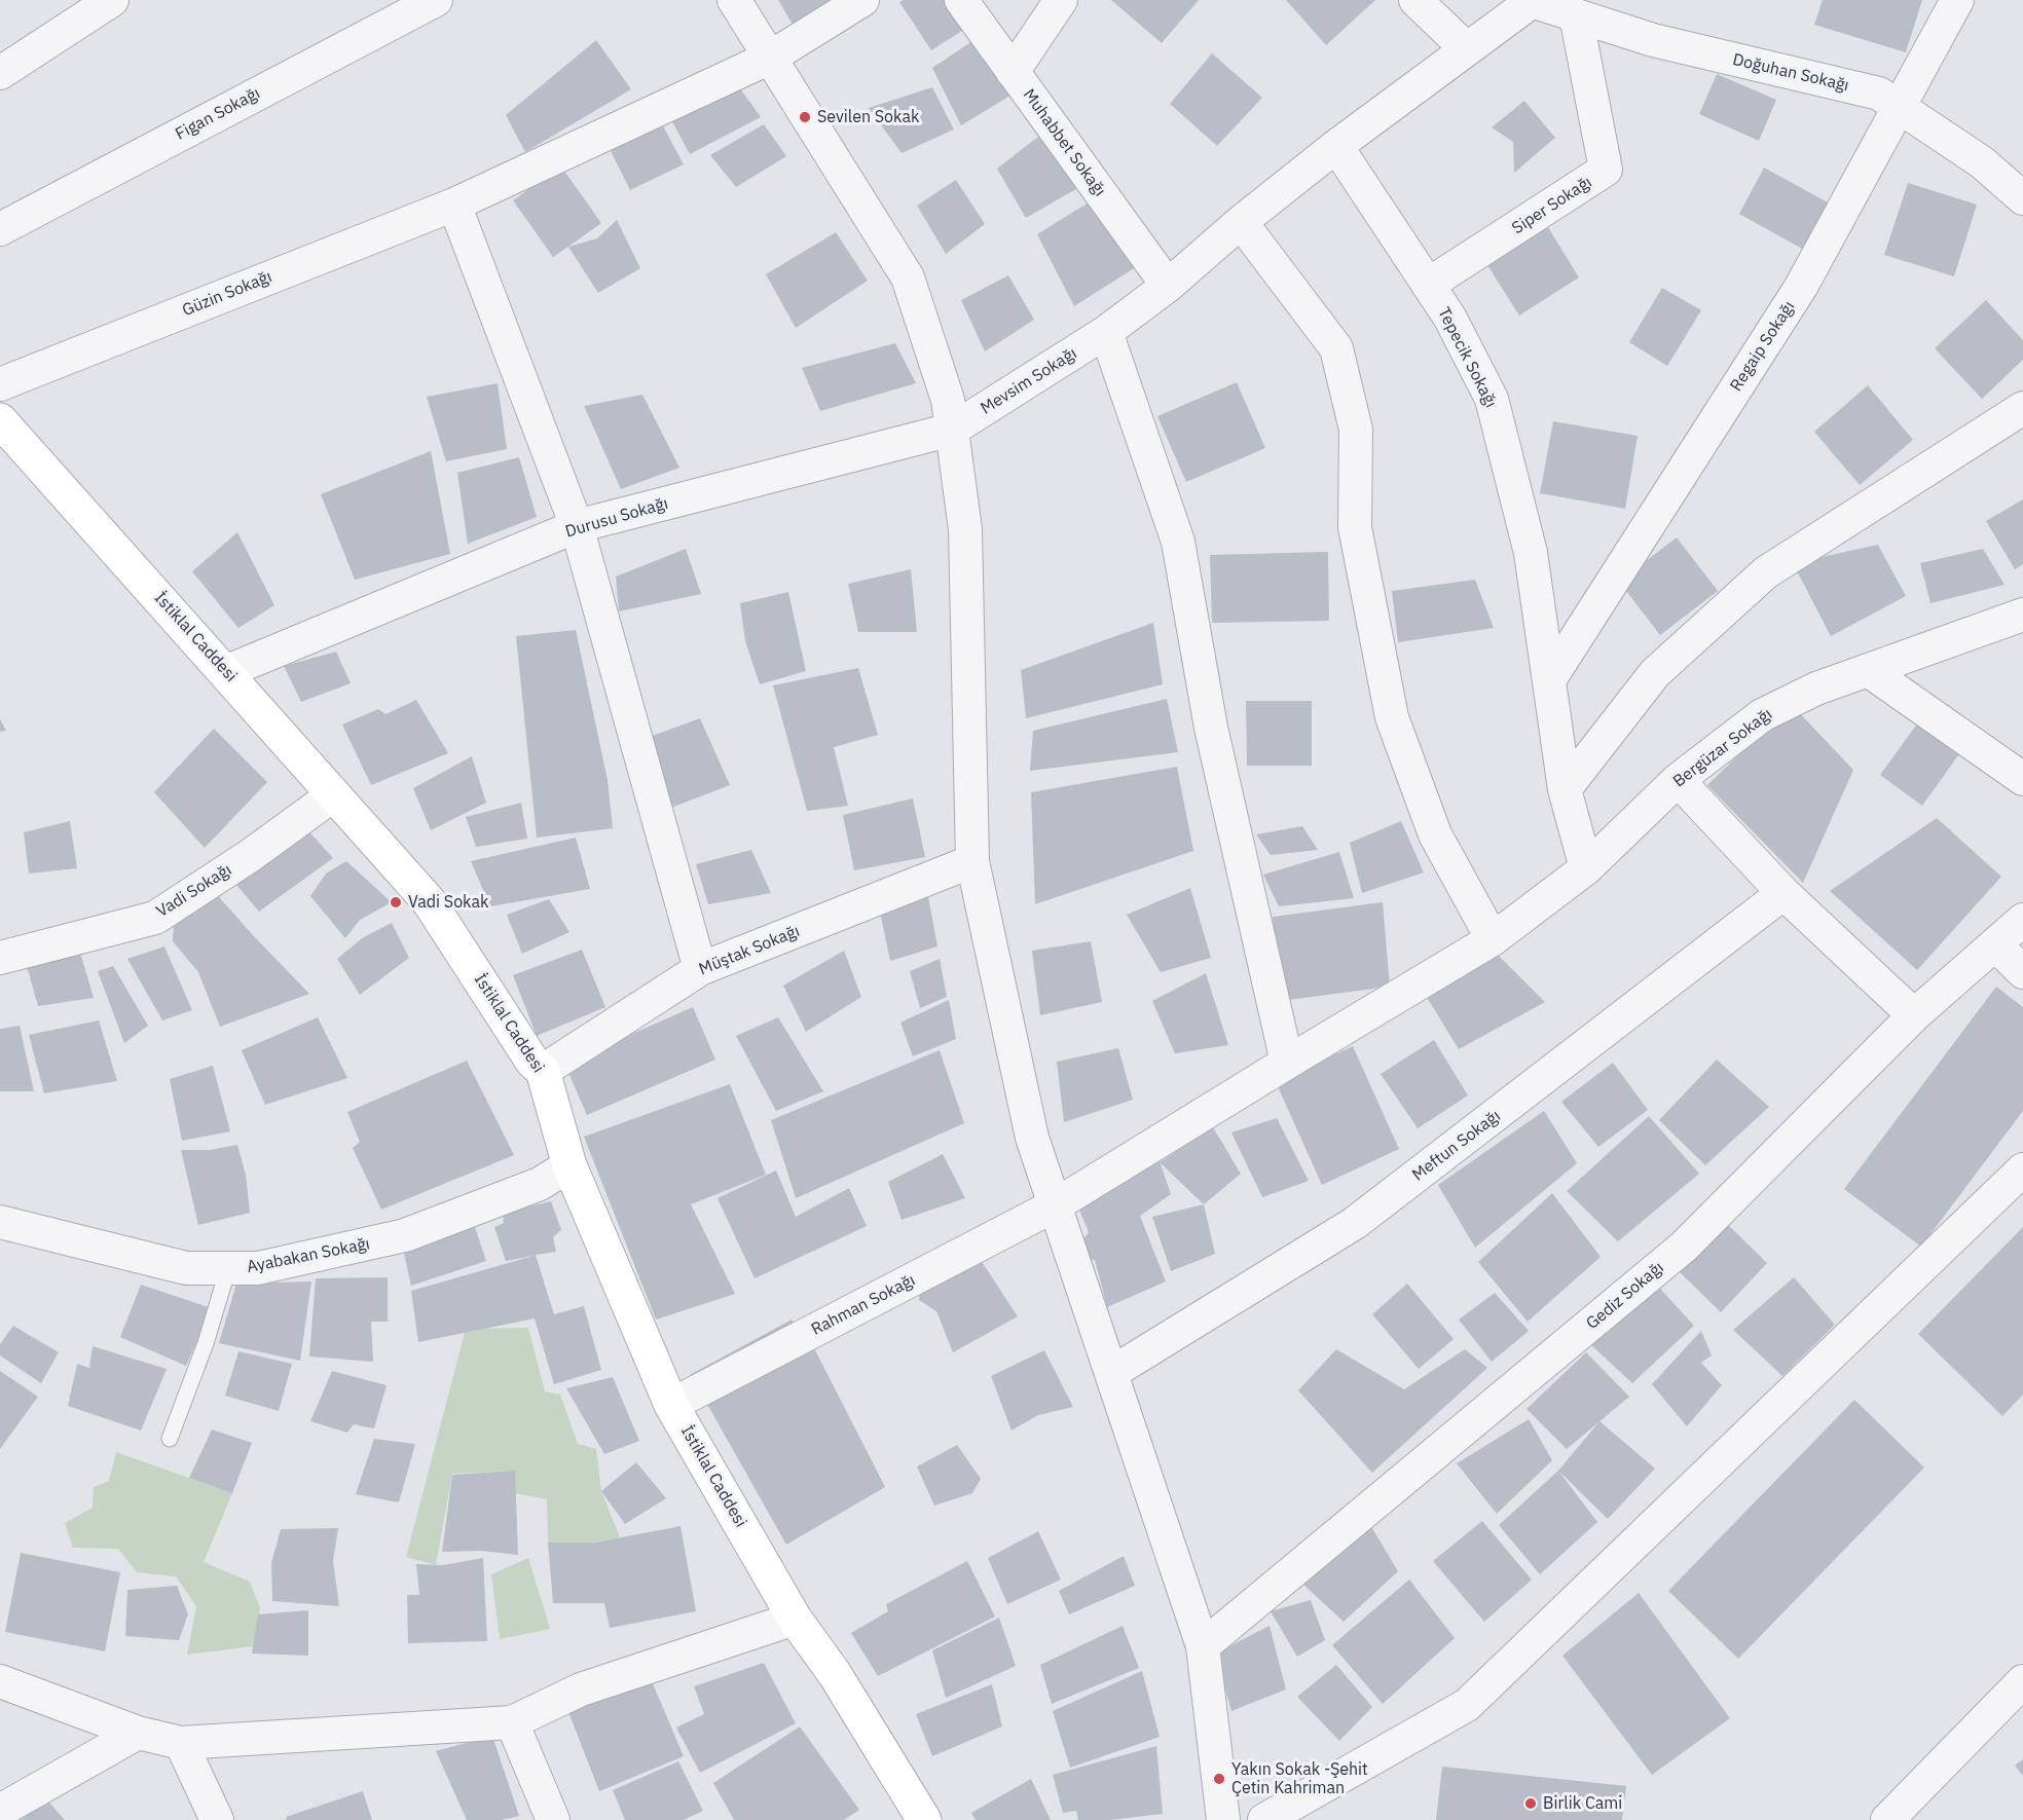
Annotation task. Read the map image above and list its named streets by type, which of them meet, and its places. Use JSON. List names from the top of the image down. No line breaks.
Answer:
{"streets":{"street":["Doğuhan Sokağı","Figan Sokağı","Muhabbet Sokağı","Siper Sokağı","Güzin Sokağı","Regaip Sokağı","Tepecik Sokağı","Mevsim Sokağı","Durusu Sokağı","İstiklal Caddesi","Bergüzar Sokağı","Vadi Sokağı","Müştak Sokağı","Meftun Sokağı","Ayabakan Sokağı","Gediz Sokağı","Rahman Sokağı"]},"crossings":[["Doğuhan Sokağı","Siper Sokağı"],["Doğuhan Sokağı","Regaip Sokağı"],["Muhabbet Sokağı","Mevsim Sokağı"],["Siper Sokağı","Tepecik Sokağı"],["Regaip Sokağı","Tepecik Sokağı"],["Tepecik Sokağı","Bergüzar Sokağı"],["Mevsim Sokağı","Durusu Sokağı"],["Durusu Sokağı","İstiklal Caddesi"],["İstiklal Caddesi","Vadi Sokağı"],["İstiklal Caddesi","Müştak Sokağı"],["İstiklal Caddesi","Ayabakan Sokağı"],["İstiklal Caddesi","Rahman Sokağı"]],"places":["Sevilen Sokak","Vadi Sokak","Yakın Sokak -Şehit Çetin Kahriman","Birlik Cami"]}
